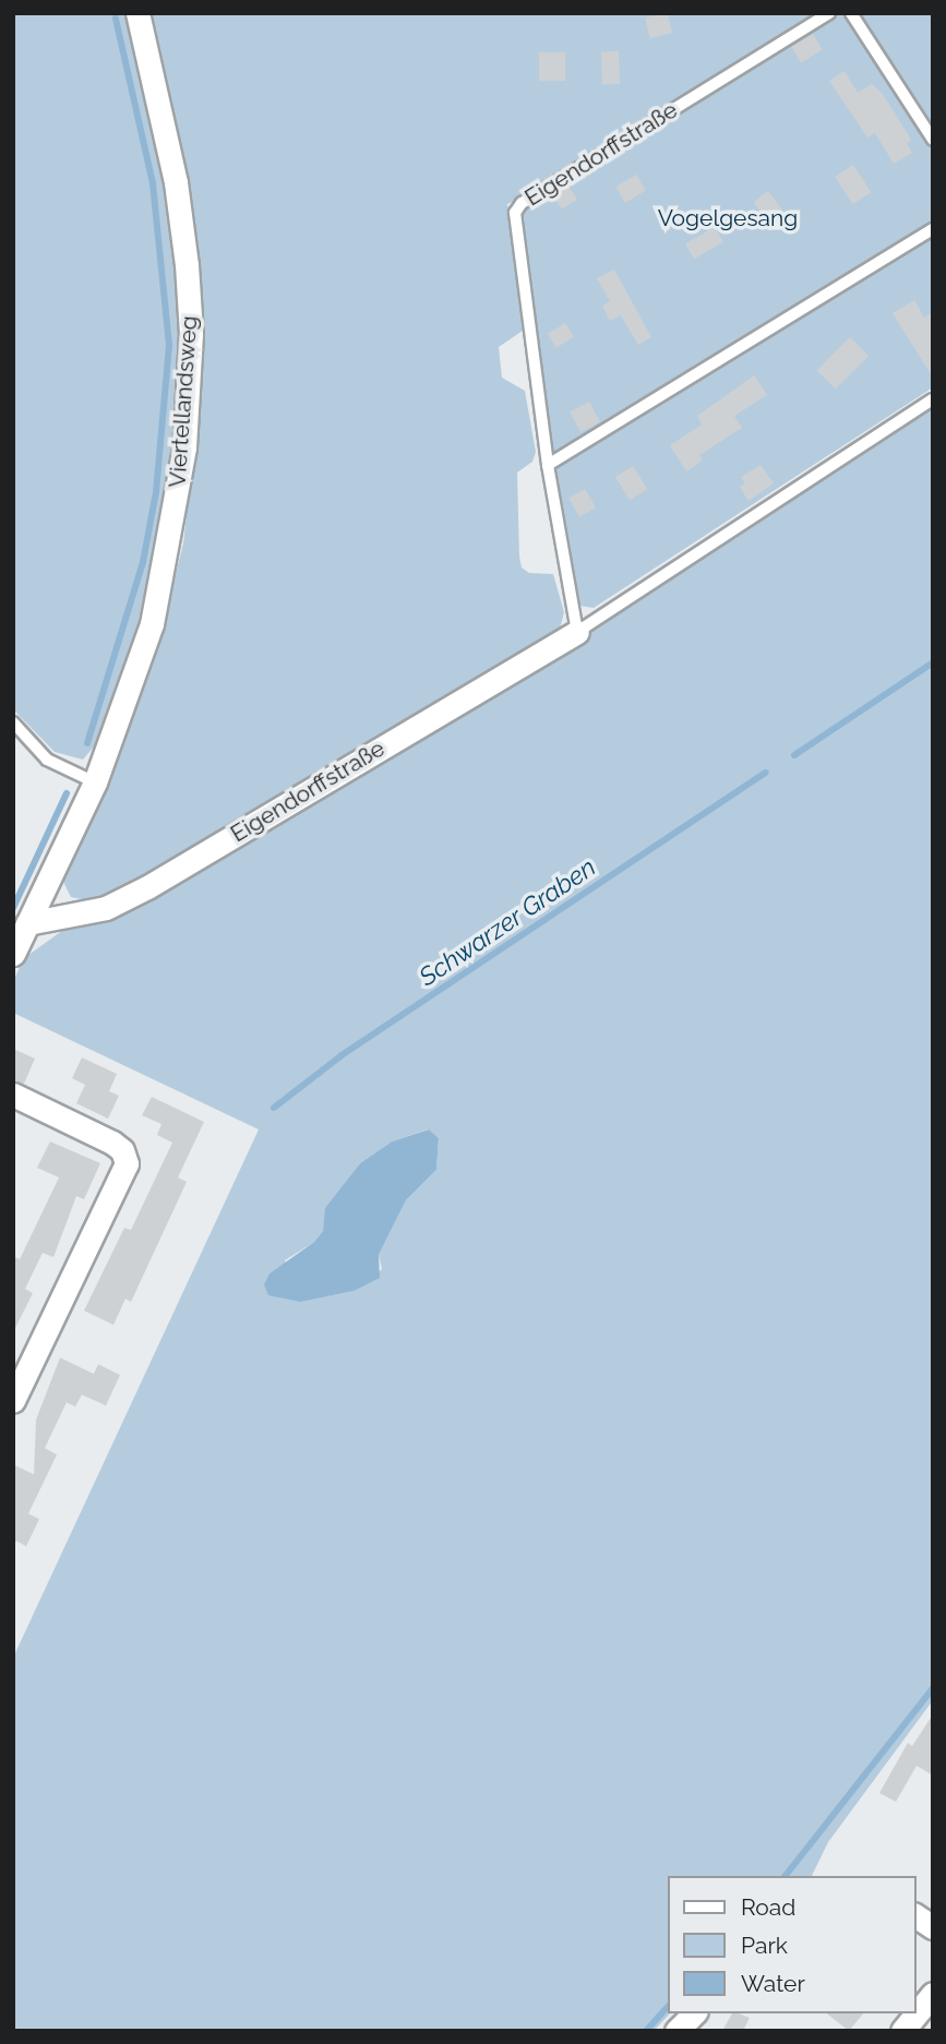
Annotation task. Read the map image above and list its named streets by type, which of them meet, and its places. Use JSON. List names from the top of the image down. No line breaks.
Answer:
{"streets":{"street":["Eigendorffstraße","Viertellandsweg"]},"crossings":[["Eigendorffstraße","Viertellandsweg"]],"water":["Schwarzer Graben"],"parks":["Vogelgesang"],"legend":["Road","Park","Water"]}
